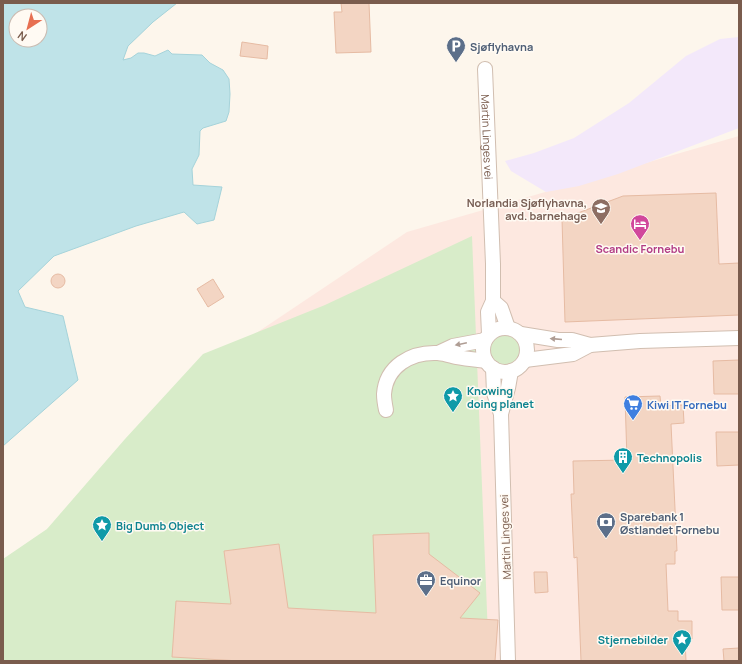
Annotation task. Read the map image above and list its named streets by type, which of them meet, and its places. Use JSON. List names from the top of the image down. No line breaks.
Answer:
{"streets":{"street":["Martin Linges vei"]},"places":{"parking":["Sjøflyhavna"],"school or university":["Norlandia Sjøflyhavna, avd. barnehage"],"hotel":["Scandic Fornebu"],"place":["Knowing doing planet","Big Dumb Object","Stjernebilder"],"supermarket":["Kiwi IT Fornebu"],"building":["Technopolis"],"bank":["Sparebank 1 Østlandet Fornebu"],"office":["Equinor"]},"north":"bottom left"}
